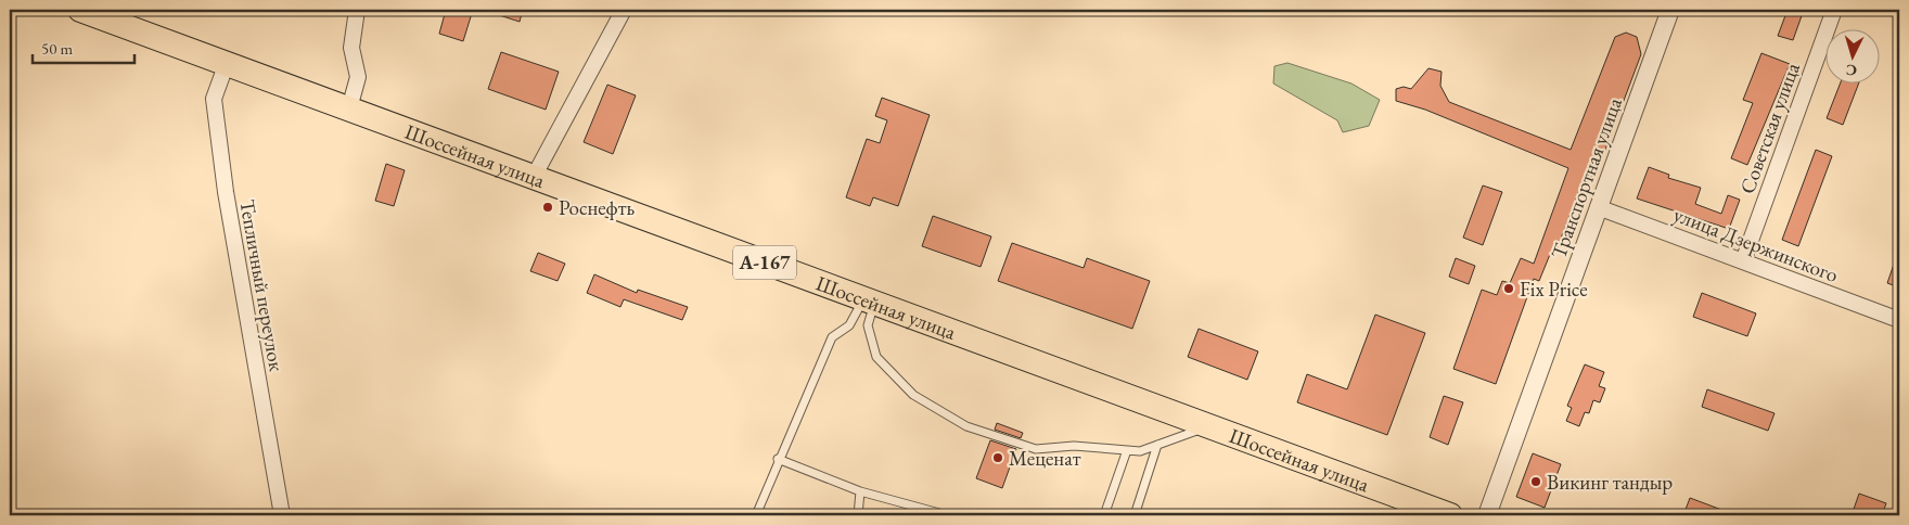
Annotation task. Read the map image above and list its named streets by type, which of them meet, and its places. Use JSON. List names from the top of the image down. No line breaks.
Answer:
{"streets":{"highway":["Шоссейная улица","А-167"],"street":["Советская улица","Транспортная улица","улица Дзержинского","Тепличный переулок"]},"crossings":[["Советская улица","улица Дзержинского"],["Шоссейная улица","Тепличный переулок"],["Транспортная улица","улица Дзержинского"]],"places":["Роснефть","Fix Price","Меценат","Викинг тандыр"],"scale_bar":"50 m","north":"bottom"}
